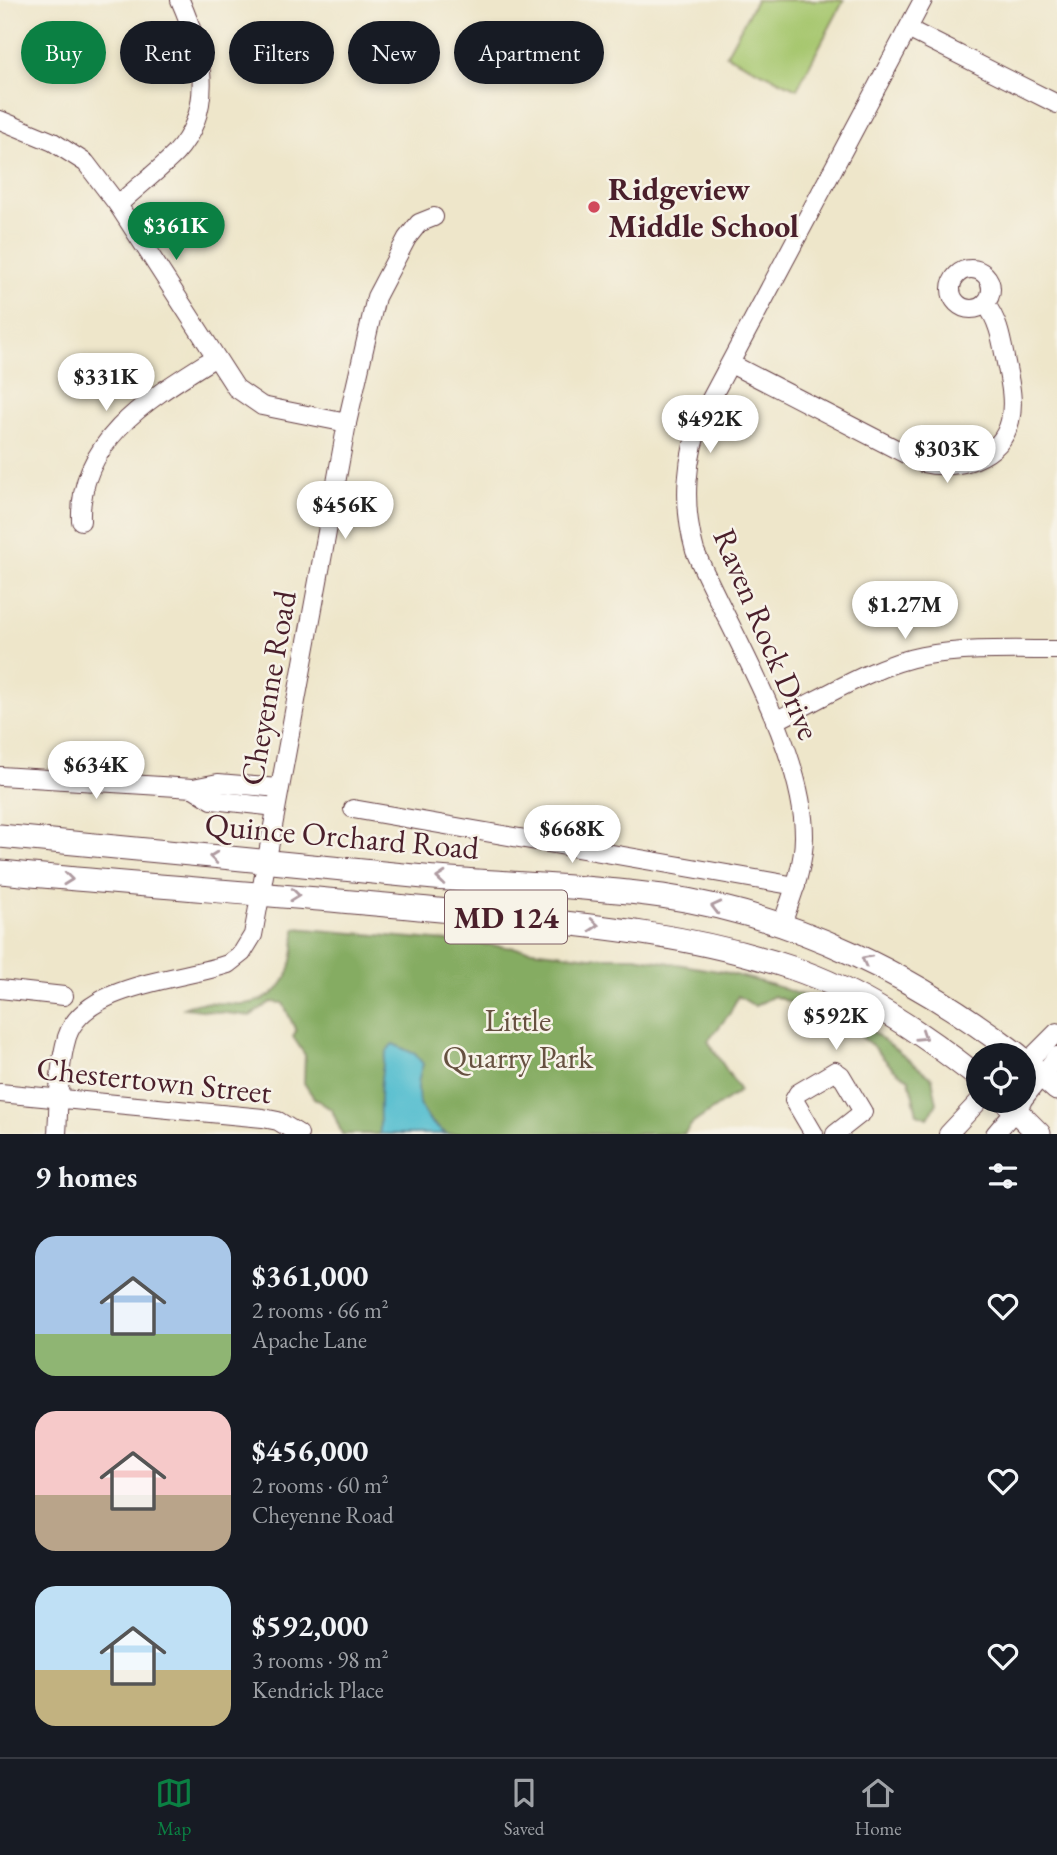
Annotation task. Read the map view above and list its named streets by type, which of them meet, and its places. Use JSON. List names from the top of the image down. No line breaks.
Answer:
{"streets":{"main road":["Quince Orchard Road","MD 124"],"street":["Raven Rock Drive","Cheyenne Road","Chestertown Street"]},"crossings":[["Raven Rock Drive","Quince Orchard Road"],["Cheyenne Road","Quince Orchard Road"],["Cheyenne Road","Chestertown Street"]],"parks":["Little Quarry Park"],"places":["Ridgeview Middle School"],"page":{"chip":["Buy","Rent","Filters","New","Apartment"],"price":["$361K","$331K","$492K","$303K","$456K","$1.27M","$634K","$668K","$592K"],"heading":"9 homes","list":[{"name":"$361,000","note":"2 rooms · 66 m² · Apache Lane"},{"name":"$456,000","note":"2 rooms · 60 m² · Cheyenne Road"},{"name":"$592,000","note":"3 rooms · 98 m² · Kendrick Place"}],"tabs":["Map","Saved","Home"]}}
